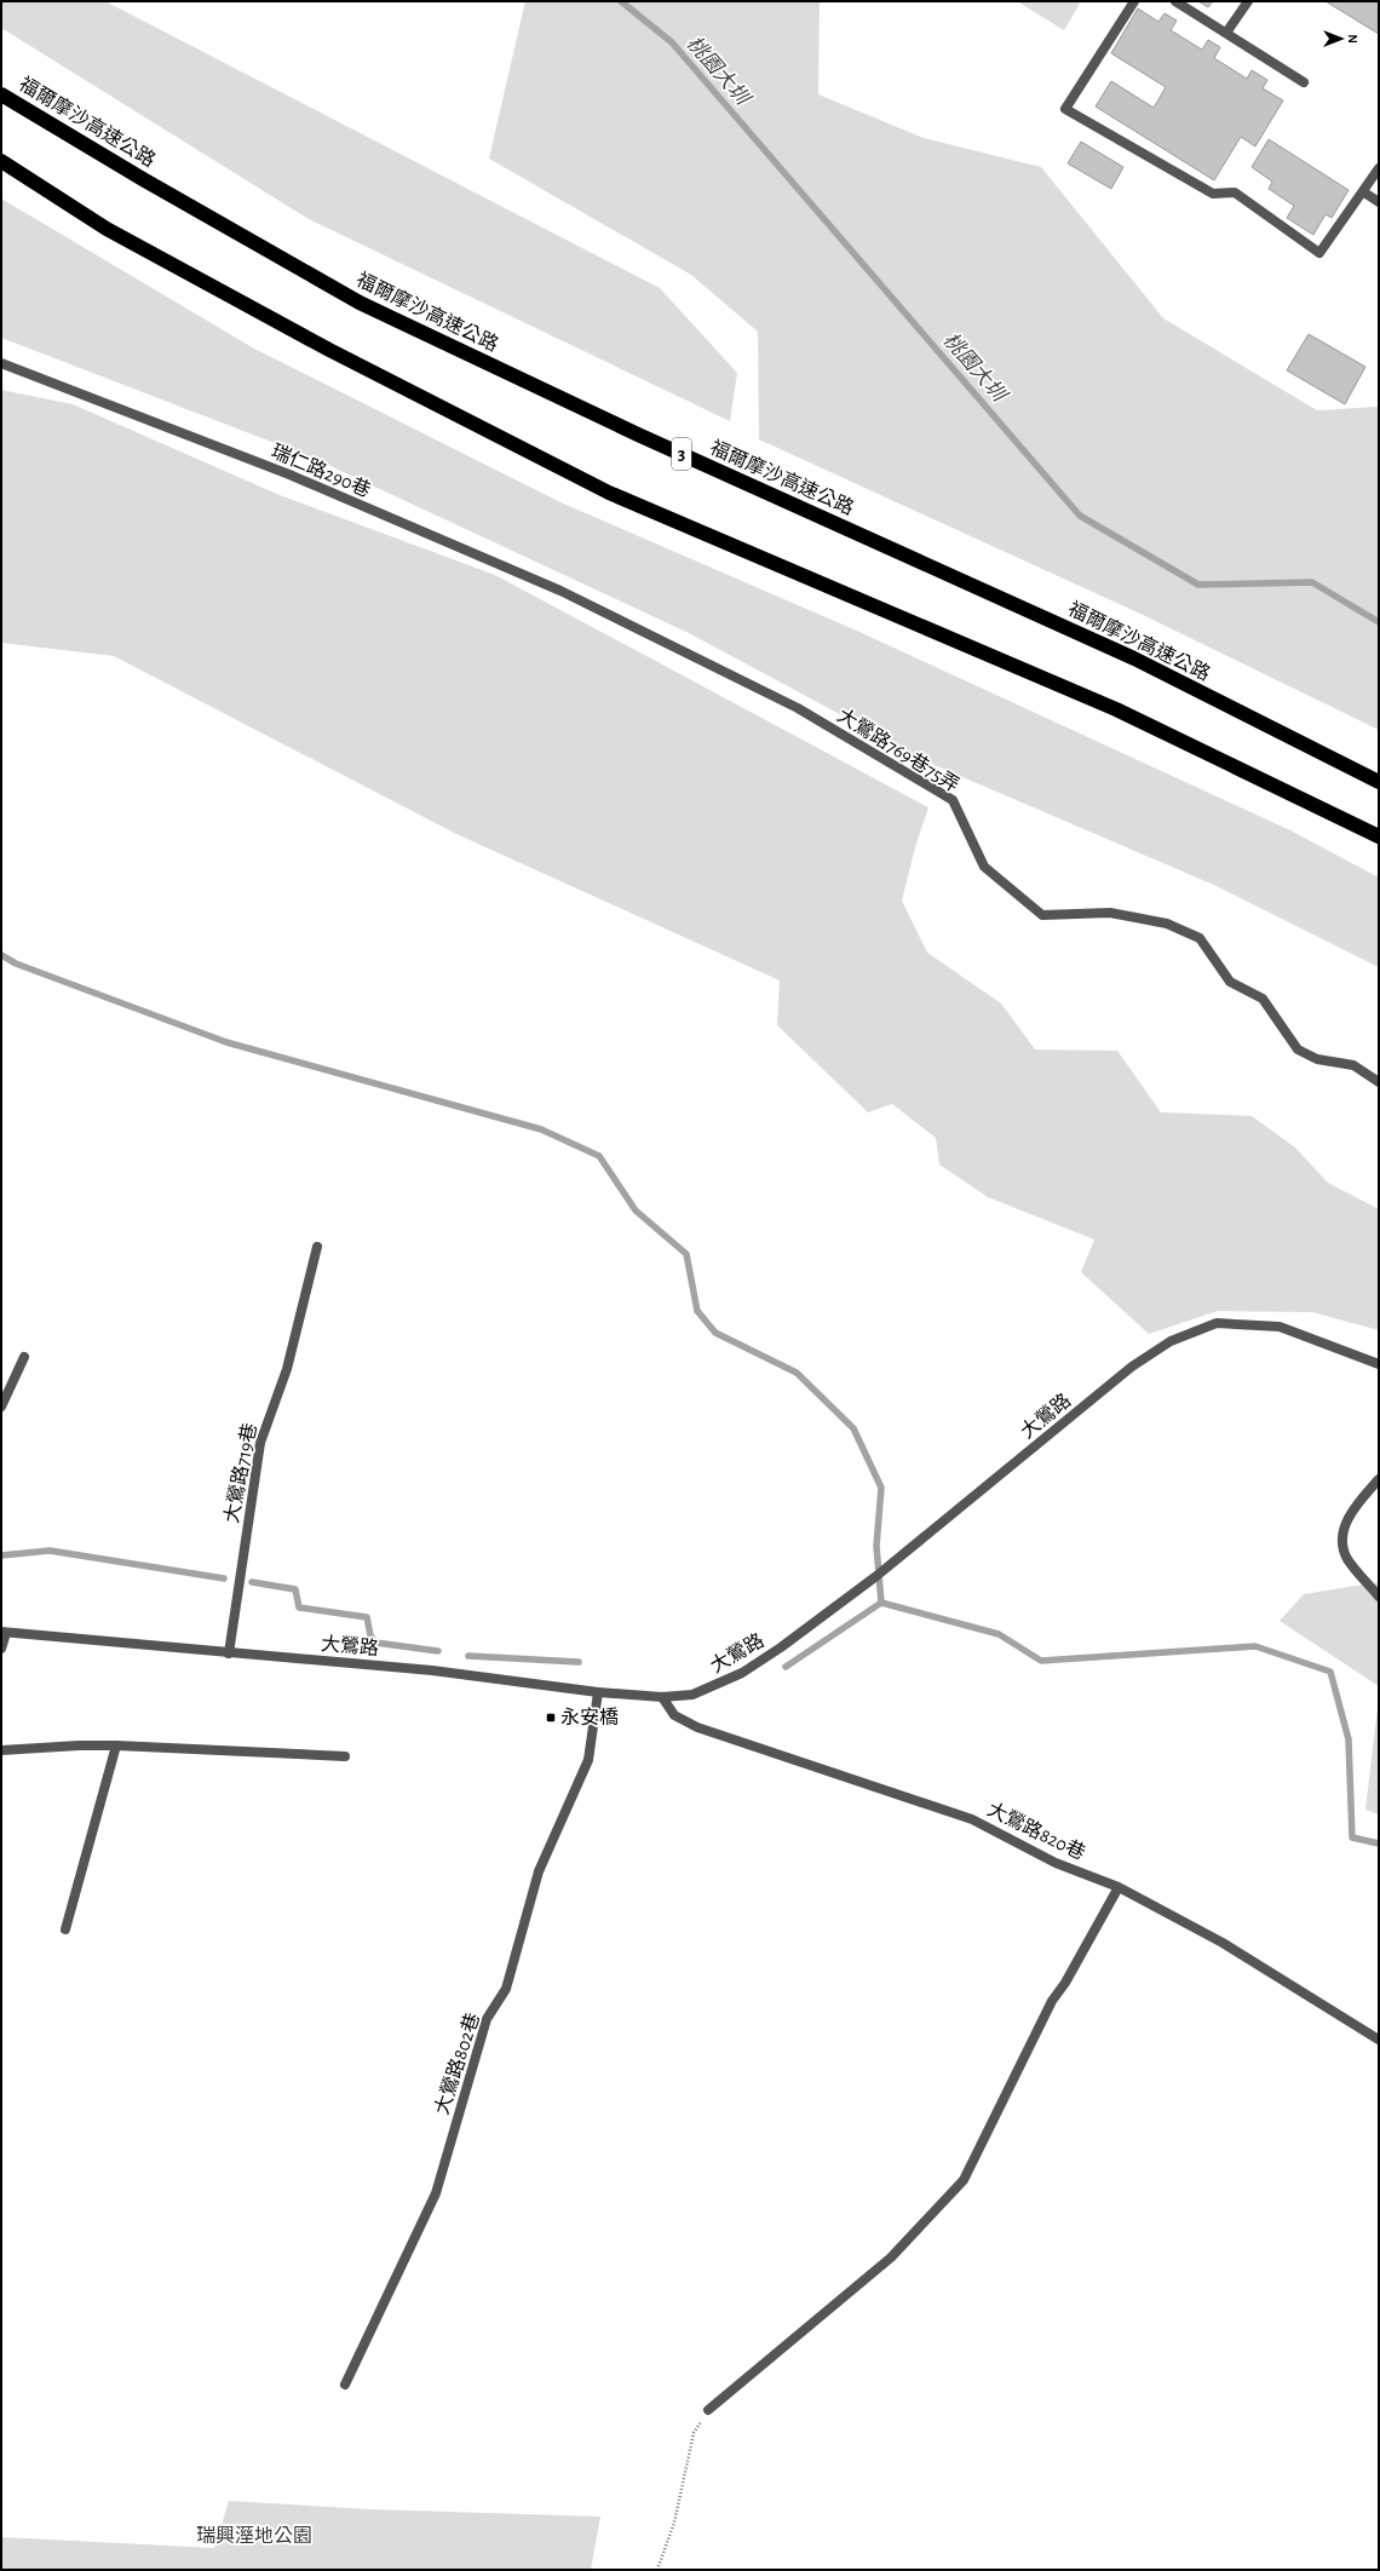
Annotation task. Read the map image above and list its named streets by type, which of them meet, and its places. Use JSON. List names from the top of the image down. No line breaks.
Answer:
{"streets":{"highway":["福爾摩沙高速公路","3"],"street":["瑞仁路290巷","大鶯路769巷75弄","大鶯路","大鶯路719巷","大鶯路820巷","大鶯路802巷"]},"crossings":[["瑞仁路290巷","大鶯路769巷75弄"],["大鶯路","大鶯路719巷"],["大鶯路","大鶯路820巷"],["大鶯路","大鶯路802巷"]],"water":["桃園大圳"],"parks":["瑞興溼地公園"],"places":{"transit":["永安橋"]},"north":"right"}
